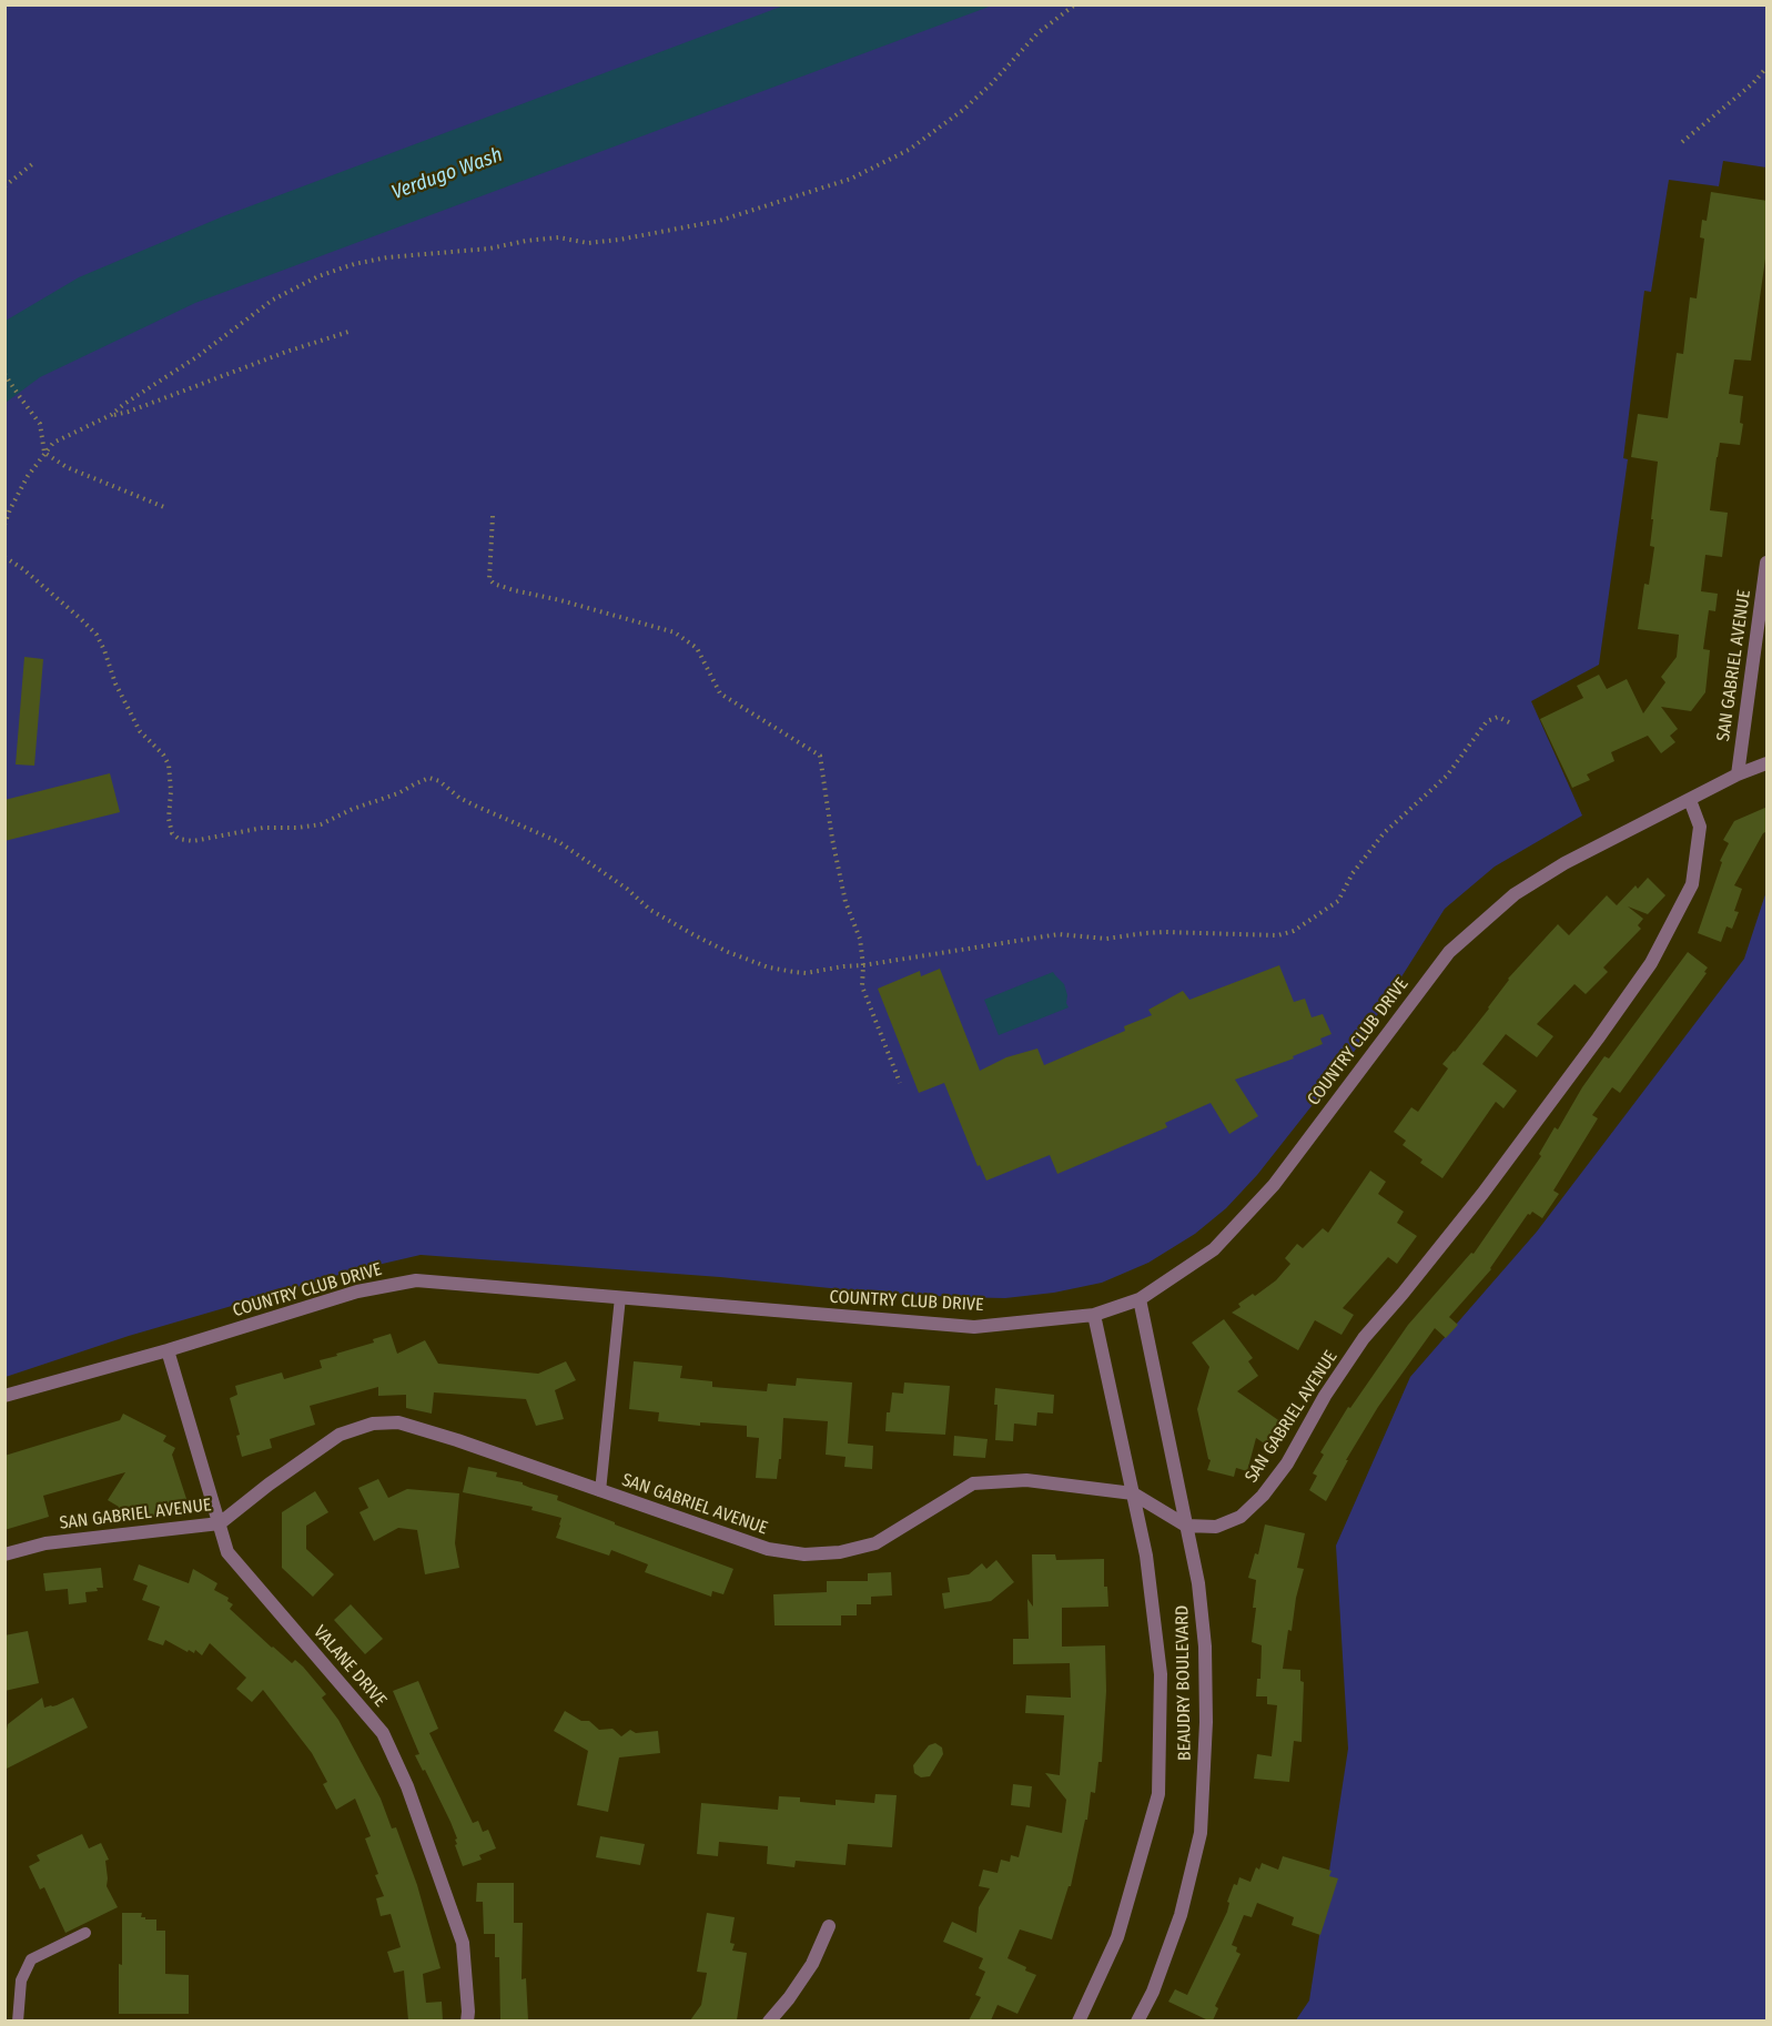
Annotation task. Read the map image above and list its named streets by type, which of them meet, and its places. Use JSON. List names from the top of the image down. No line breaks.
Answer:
{"streets":{"street":["SAN GABRIEL AVENUE","COUNTRY CLUB DRIVE","VALANE DRIVE","BEAUDRY BOULEVARD"]},"crossings":[["SAN GABRIEL AVENUE","COUNTRY CLUB DRIVE"],["SAN GABRIEL AVENUE","VALANE DRIVE"],["SAN GABRIEL AVENUE","BEAUDRY BOULEVARD"],["COUNTRY CLUB DRIVE","VALANE DRIVE"],["COUNTRY CLUB DRIVE","BEAUDRY BOULEVARD"]],"water":["Verdugo Wash"]}
